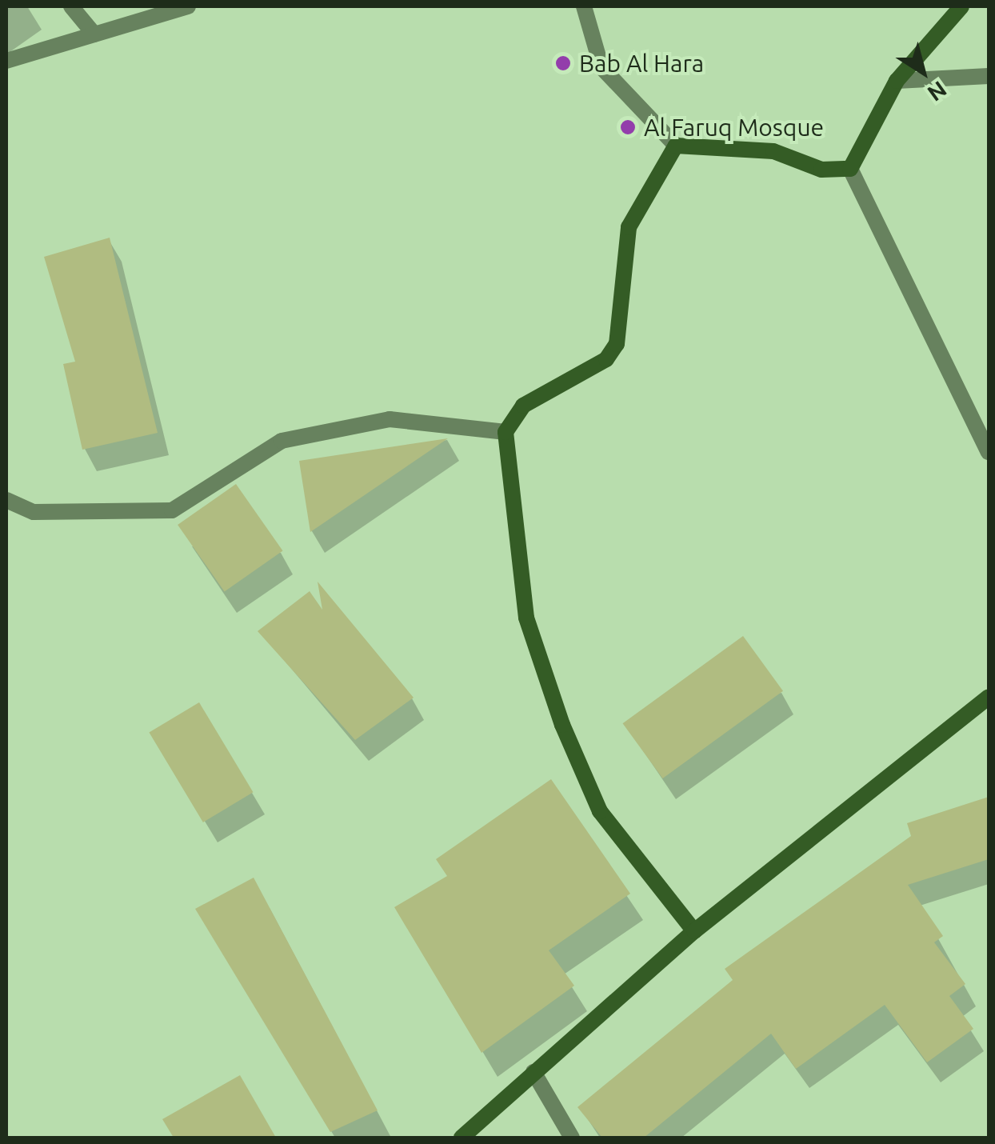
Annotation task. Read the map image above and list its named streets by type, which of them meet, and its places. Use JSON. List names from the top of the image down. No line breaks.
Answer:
{"places":["Bab Al Hara","Al Faruq Mosque"],"north":"bottom right"}
